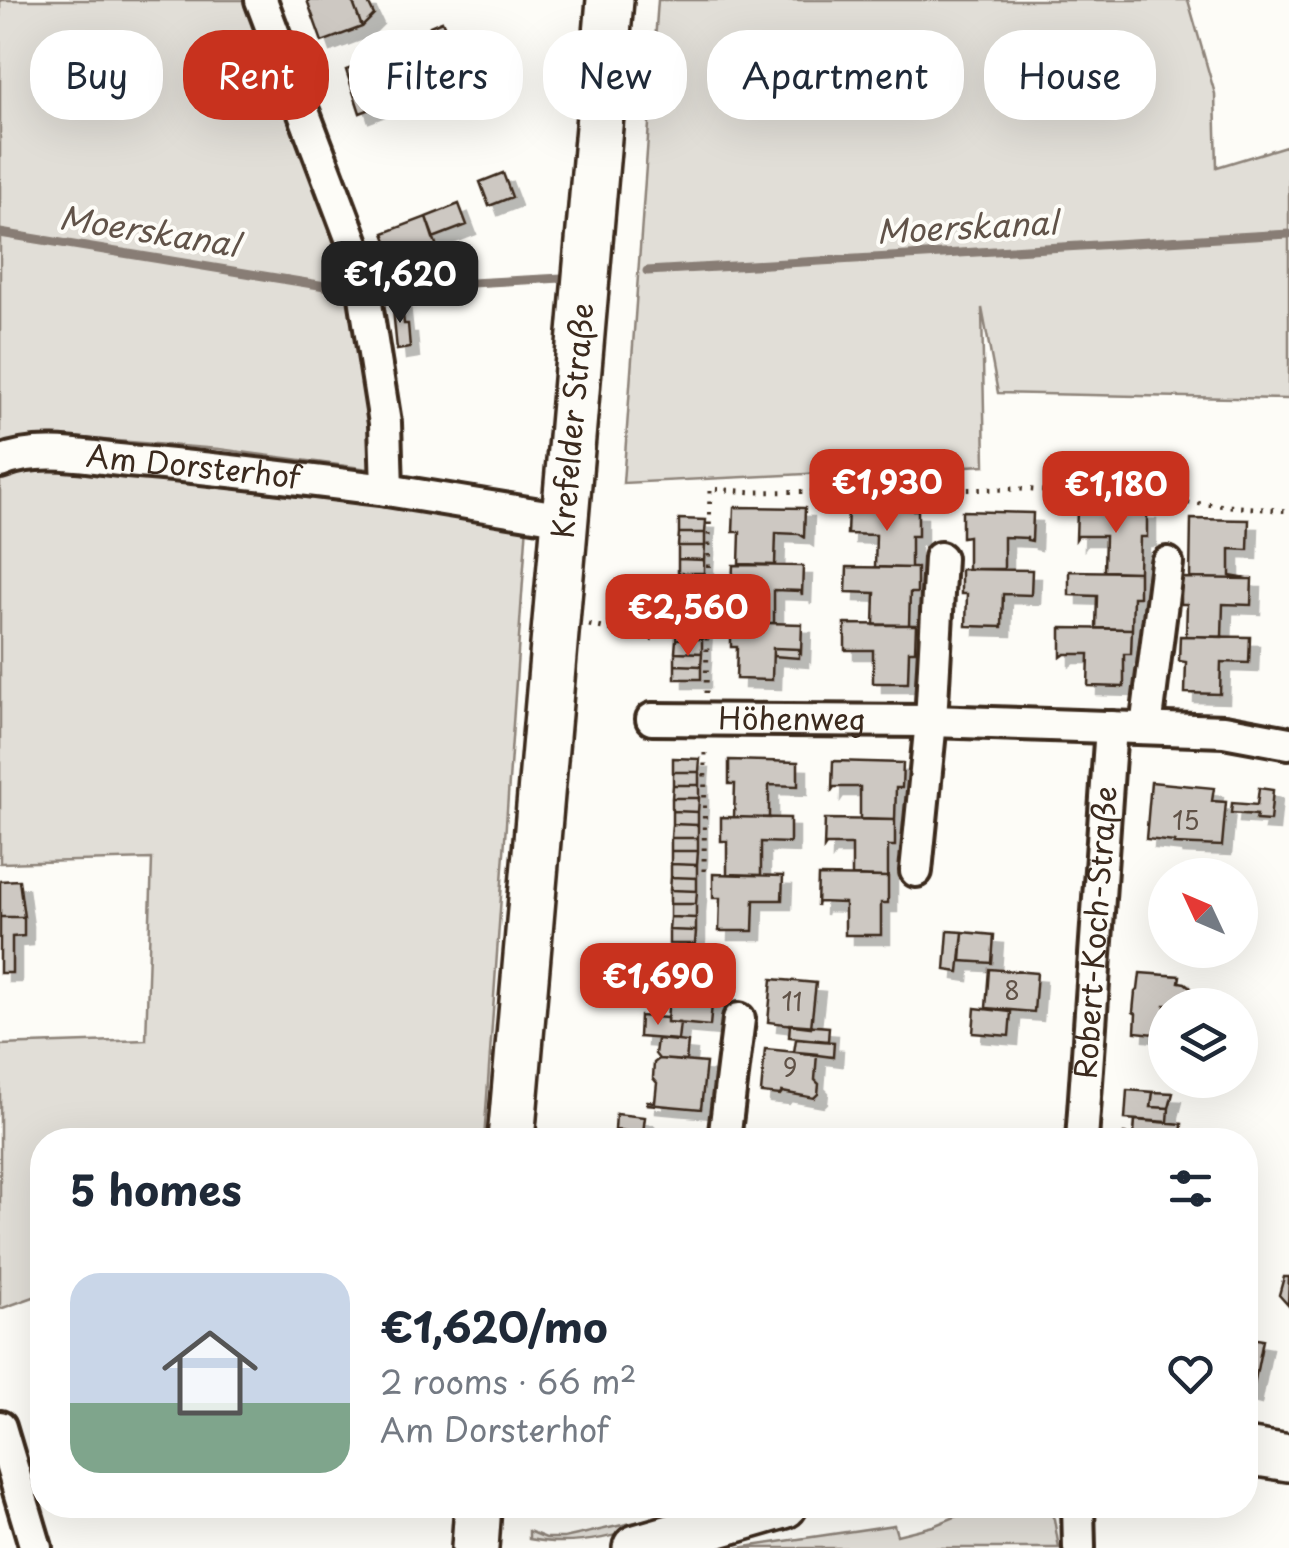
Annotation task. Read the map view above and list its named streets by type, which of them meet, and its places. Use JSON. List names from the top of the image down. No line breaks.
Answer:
{"streets":{"main road":["Krefelder Straße"],"street":["Am Dorsterhof","Höhenweg","Robert-Koch-Straße"]},"crossings":[["Krefelder Straße","Am Dorsterhof"],["Höhenweg","Robert-Koch-Straße"]],"water":["Moerskanal"],"house_numbers":["15","8","11","9"],"north":"top left","page":{"chip":["Buy","Rent","Filters","New","Apartment","House"],"price":["€1,620","€1,930","€1,180","€2,560","€1,690"],"heading":"5 homes","list":[{"name":"€1,620/mo","note":"2 rooms · 66 m² · Am Dorsterhof"}]}}
